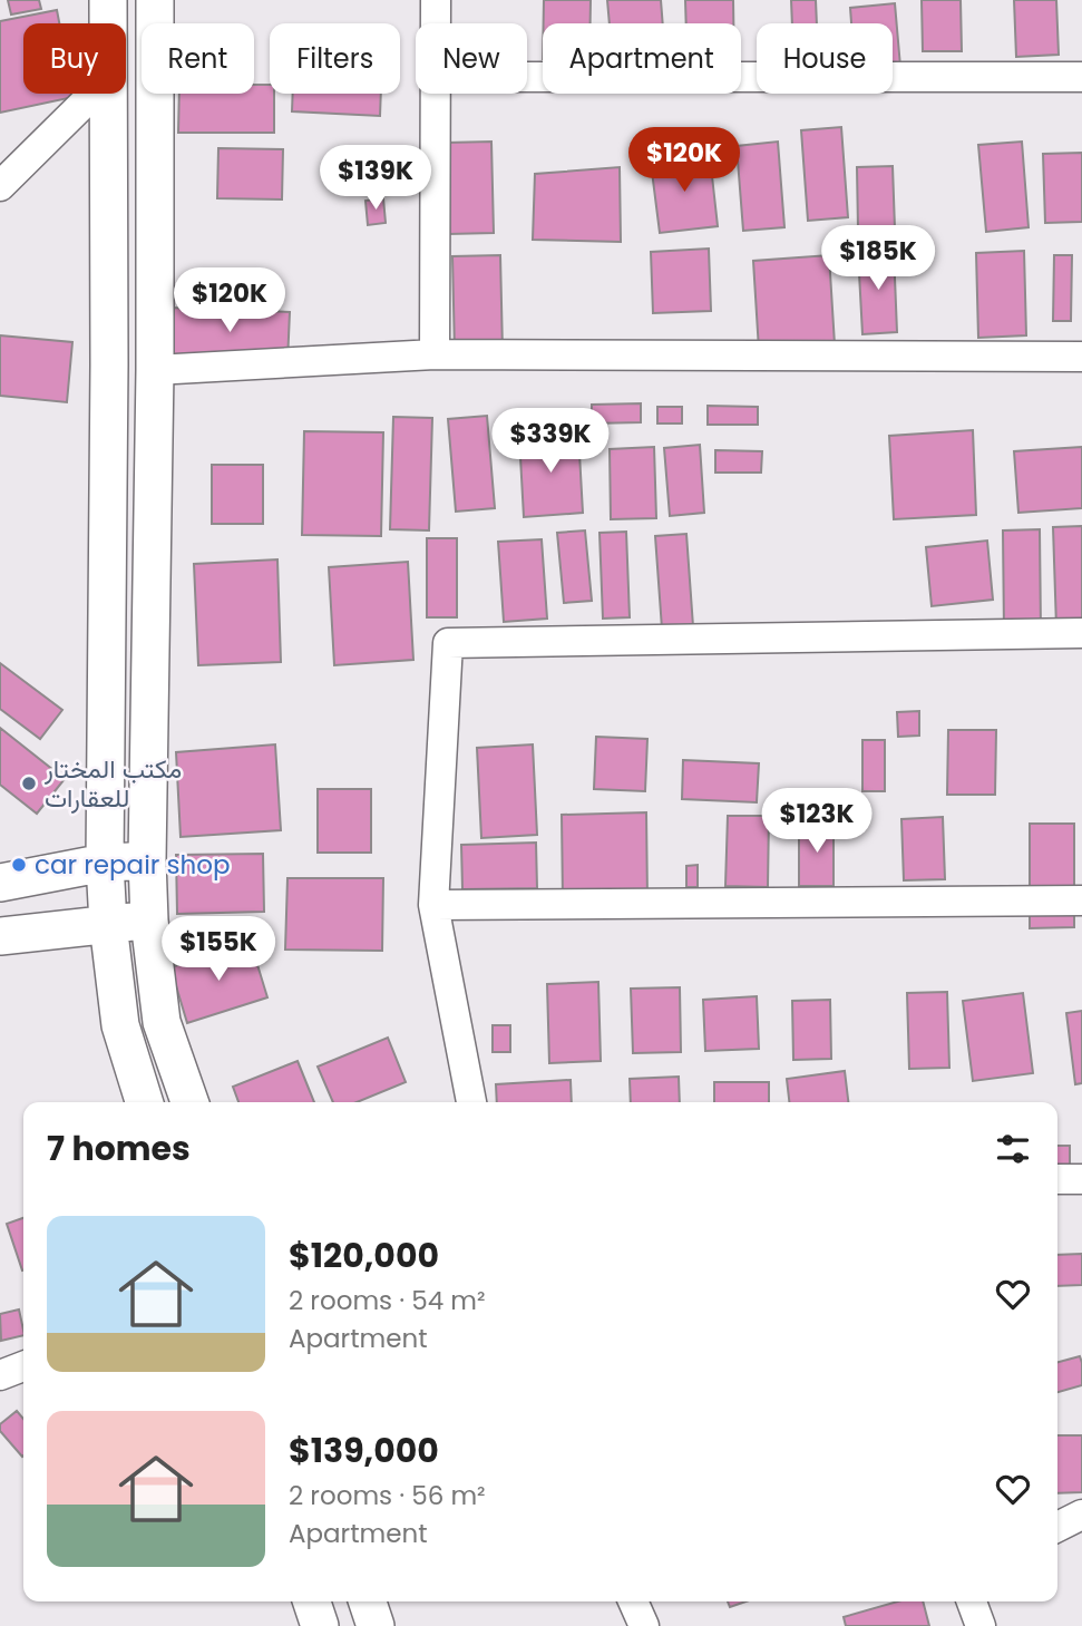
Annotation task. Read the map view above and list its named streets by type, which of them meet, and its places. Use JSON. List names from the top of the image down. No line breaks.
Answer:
{"places":["مكتب المختار للعقارات","car repair shop"],"page":{"chip":["Buy","Rent","Filters","New","Apartment","House"],"price":["$120K","$139K","$185K","$120K","$339K","$123K","$155K"],"heading":"7 homes","list":[{"name":"$120,000","note":"2 rooms · 54 m² · Apartment"},{"name":"$139,000","note":"2 rooms · 56 m² · Apartment"}]}}
